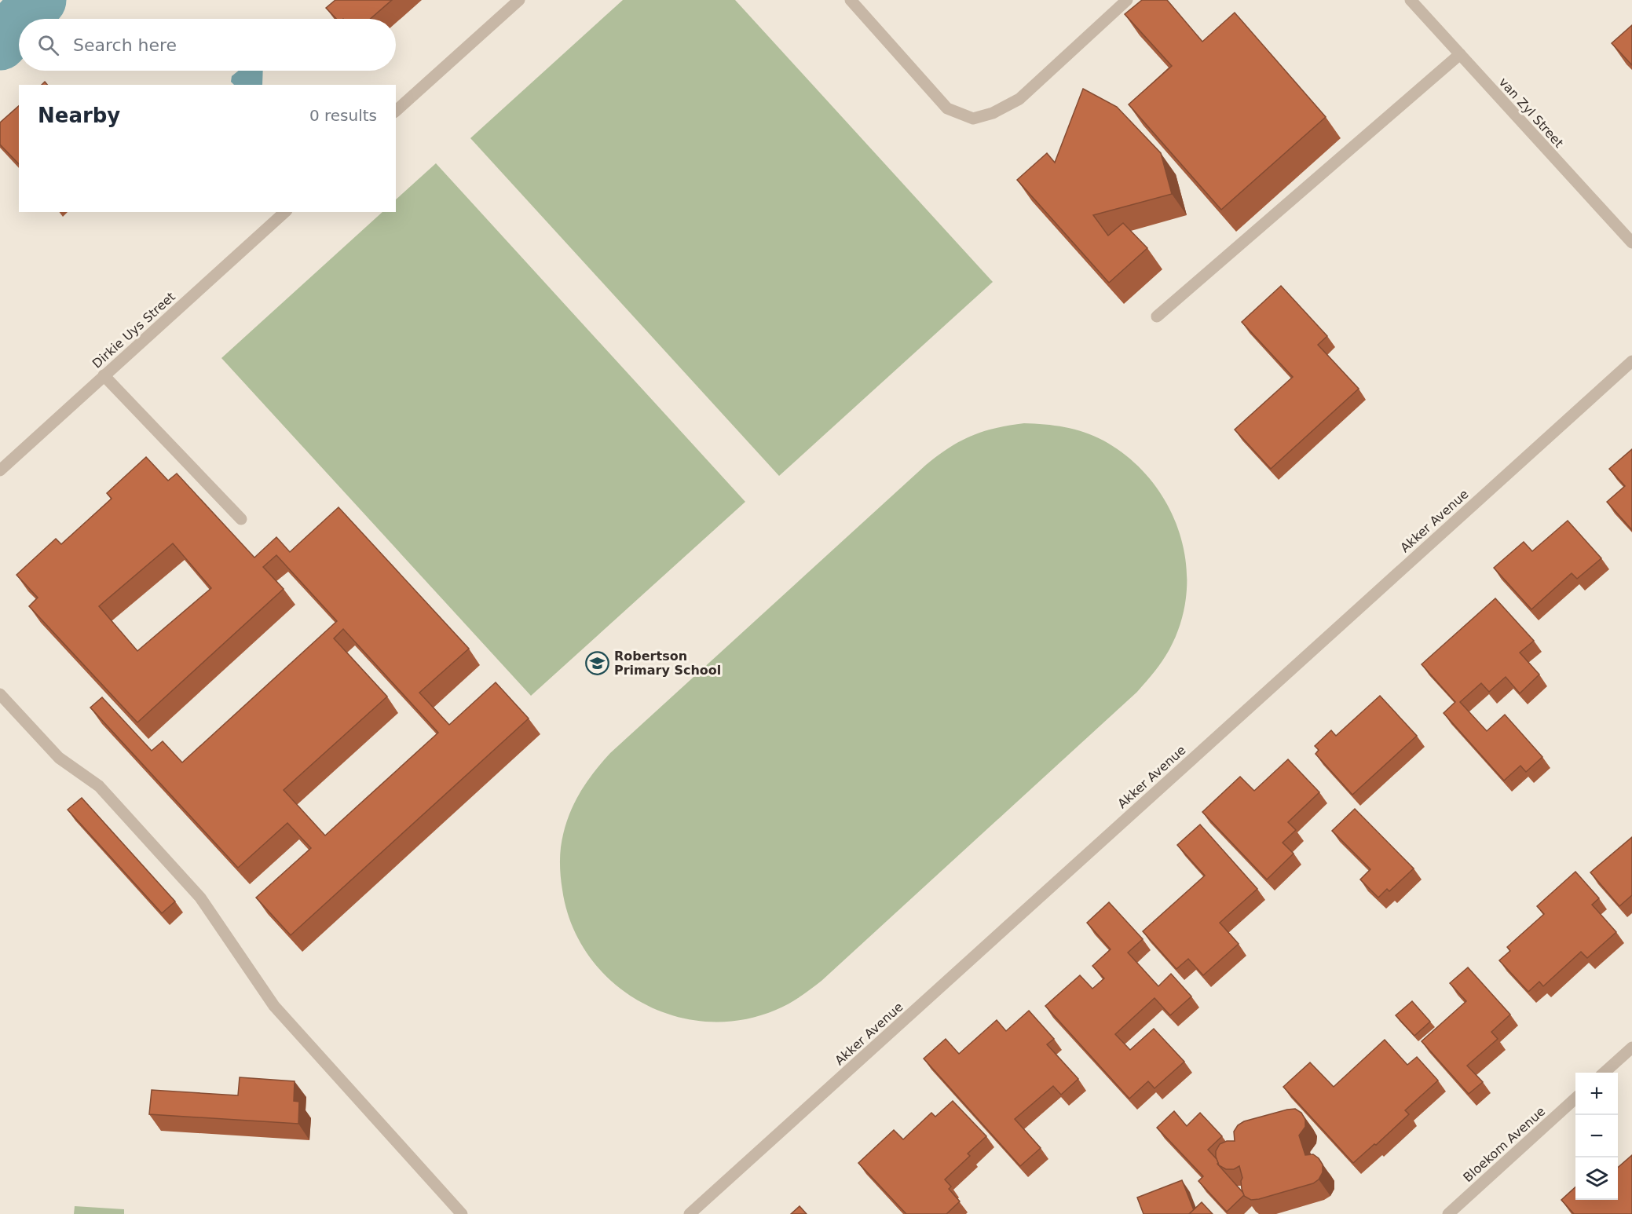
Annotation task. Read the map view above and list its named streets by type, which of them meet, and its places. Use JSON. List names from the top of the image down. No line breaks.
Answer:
{"streets":{"street":["van Zyl Street","Dirkie Uys Street","Akker Avenue","Bloekom Avenue"]},"places":{"school or university":["Robertson Primary School"]},"page":{"search":"Search here","heading":["Nearby","0 results"],"map_buttons":["+","−"]}}
